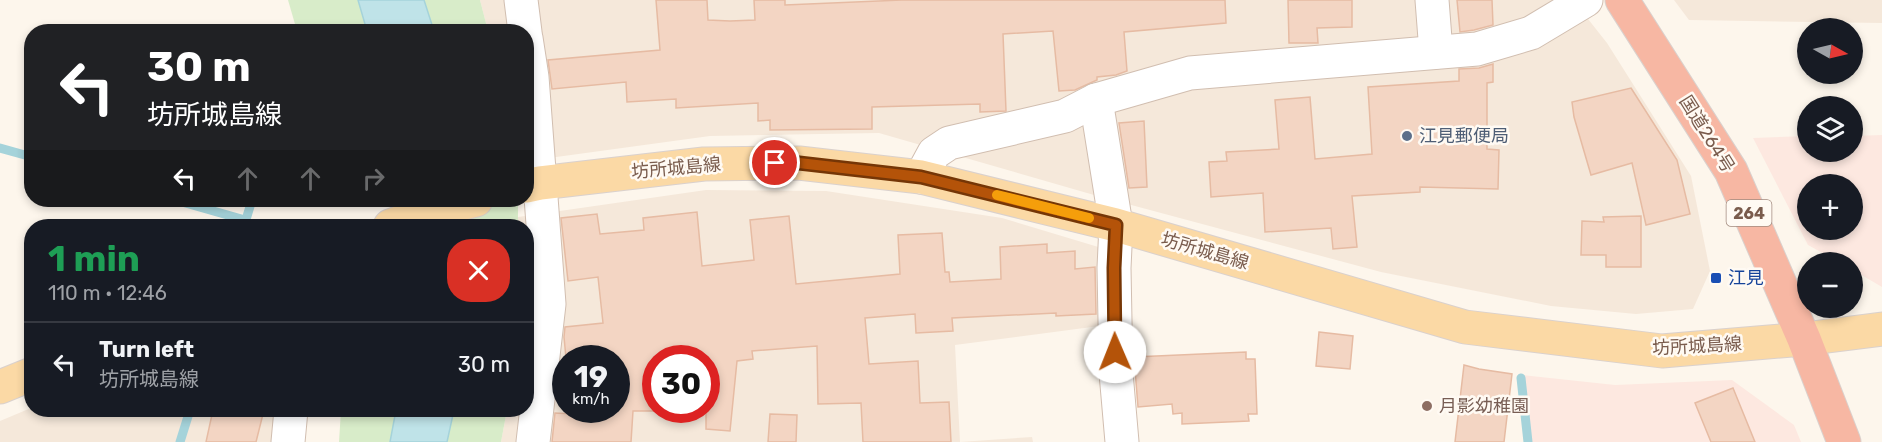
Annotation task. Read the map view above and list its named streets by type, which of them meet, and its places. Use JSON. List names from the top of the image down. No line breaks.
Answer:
{"streets":{"highway":["国道264号","264"],"main road":["坊所城島線"]},"crossings":[["国道264号","坊所城島線"]],"places":{"other":["江見郵便局","月影幼稚園"],"transit":["江見"]},"north":"right","page":{"map_buttons":["+","−"],"turn":["30 m","坊所城島線"],"heading":["1 min","110 m · 12:46"],"list":[{"name":"Turn left","note":"坊所城島線","value":"30 m"}],"speed":"19 km/h","limit":"30"}}
